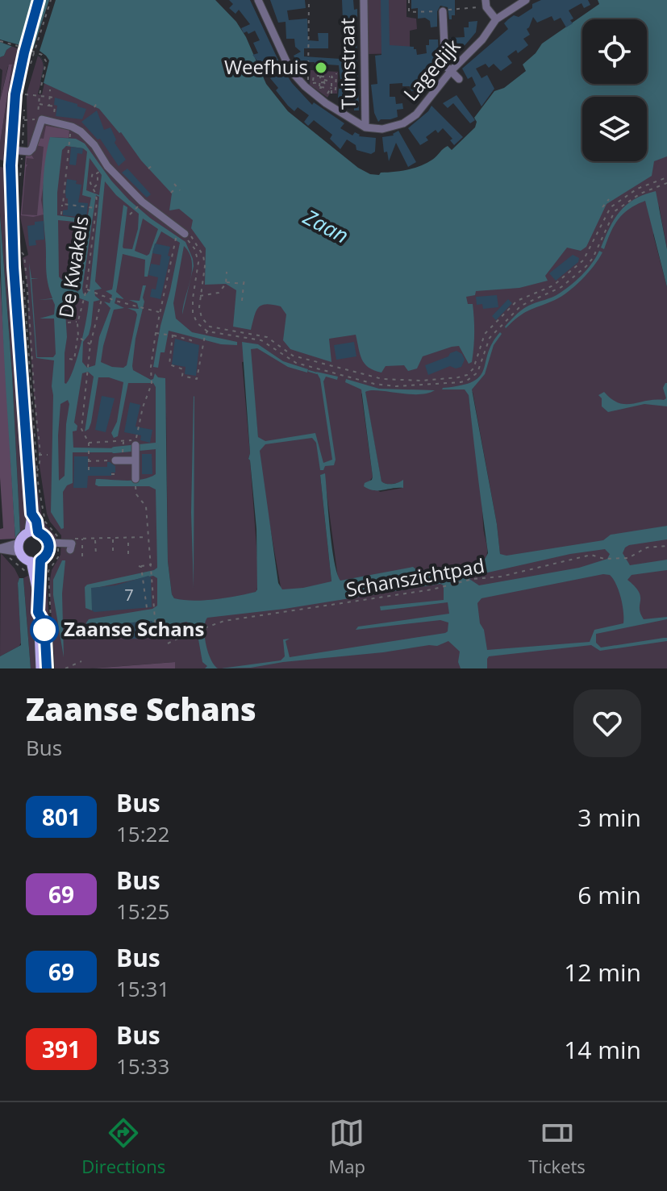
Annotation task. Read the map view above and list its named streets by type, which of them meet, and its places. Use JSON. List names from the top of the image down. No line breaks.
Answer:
{"streets":{"street":["Tuinstraat","Lagedijk"],"path":["De Kwakels","Schanszichtpad"]},"crossings":[["Tuinstraat","Lagedijk"]],"water":["Zaan"],"places":["Weefhuis","Zaanse Schans"],"lines":["bus line 801"],"house_numbers":["7"],"page":{"heading":["Zaanse Schans","Bus"],"list":[{"mark":"801","name":"Bus","note":"15:22","value":"3 min"},{"mark":"69","name":"Bus","note":"15:25","value":"6 min"},{"mark":"69","name":"Bus","note":"15:31","value":"12 min"},{"mark":"391","name":"Bus","note":"15:33","value":"14 min"}],"tabs":["Directions","Map","Tickets"]}}
